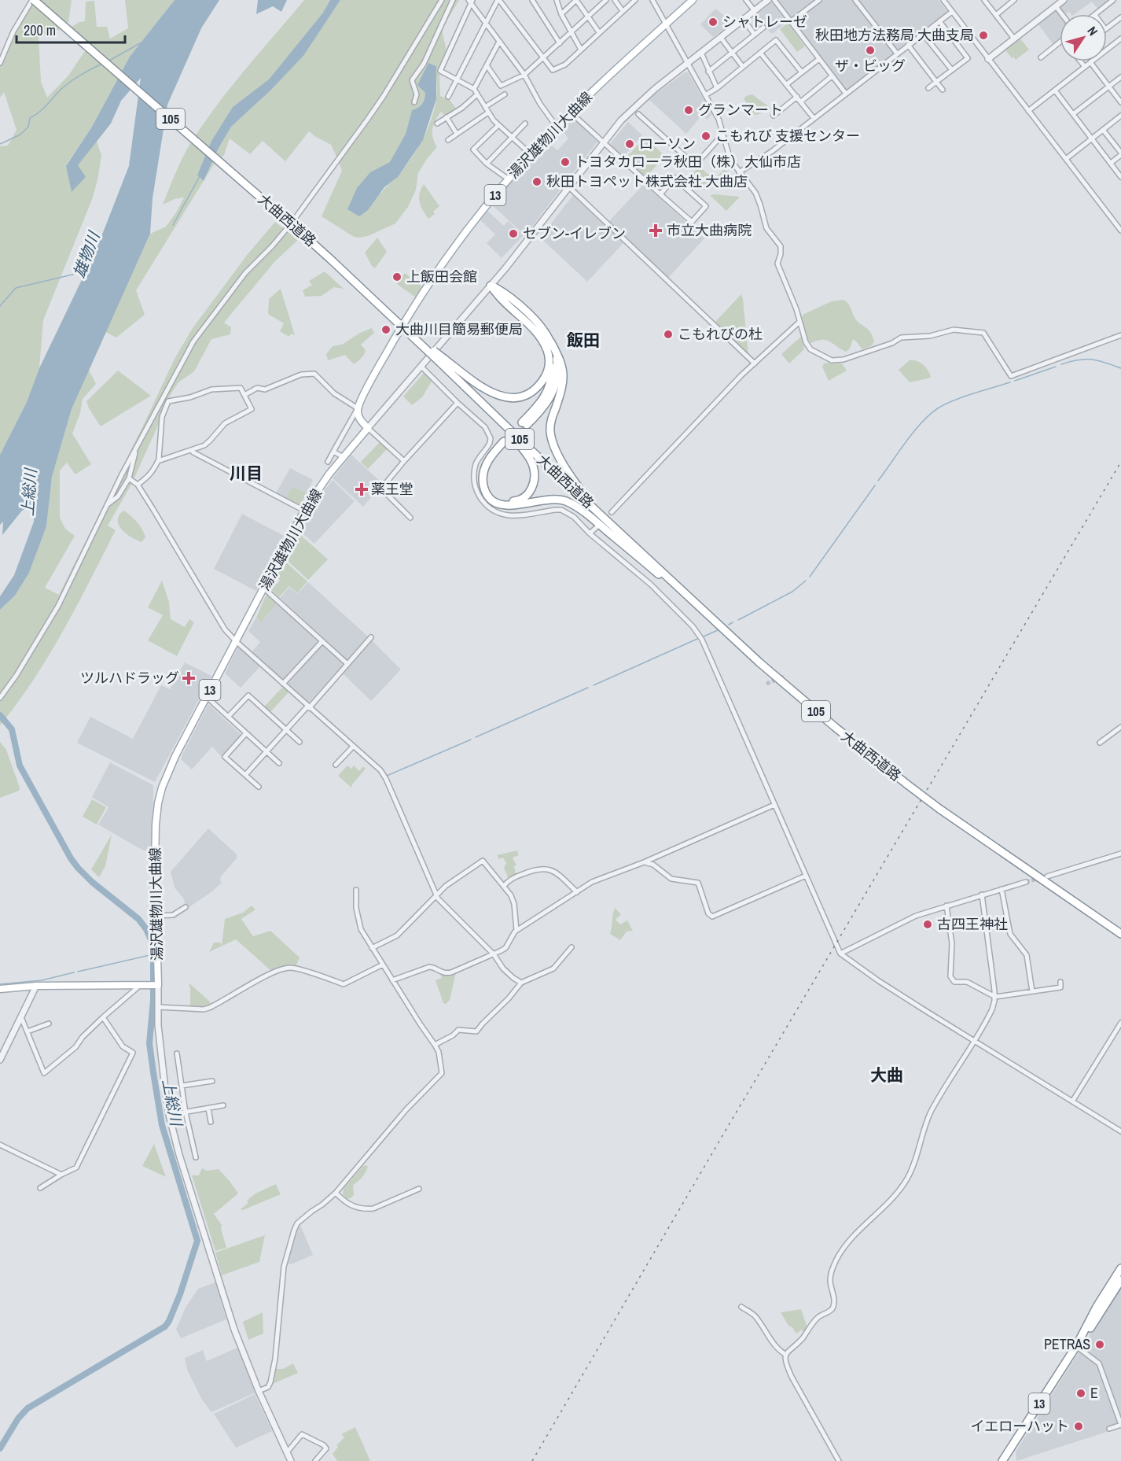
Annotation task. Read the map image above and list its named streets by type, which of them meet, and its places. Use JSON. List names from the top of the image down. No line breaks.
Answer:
{"streets":{"highway":["105","13","大曲西道路"],"main road":["湯沢雄物川大曲線"]},"districts":["飯田","川目","大曲"],"water":["雄物川","上総川"],"places":{"other":["シャトレーゼ","秋田地方法務局 大曲支局","ザ・ビッグ","グランマート","こもれび 支援センター","ローソン","トヨタカローラ秋田（株）大仙市店","秋田トヨペット株式会社 大曲店","セブン-イレブン","上飯田会館","大曲川目簡易郵便局","こもれびの杜","古四王神社","PETRAS","E","イエローハット"],"health":["市立大曲病院","薬王堂","ツルハドラッグ"]},"scale_bar":"200 m","north":"top right"}
